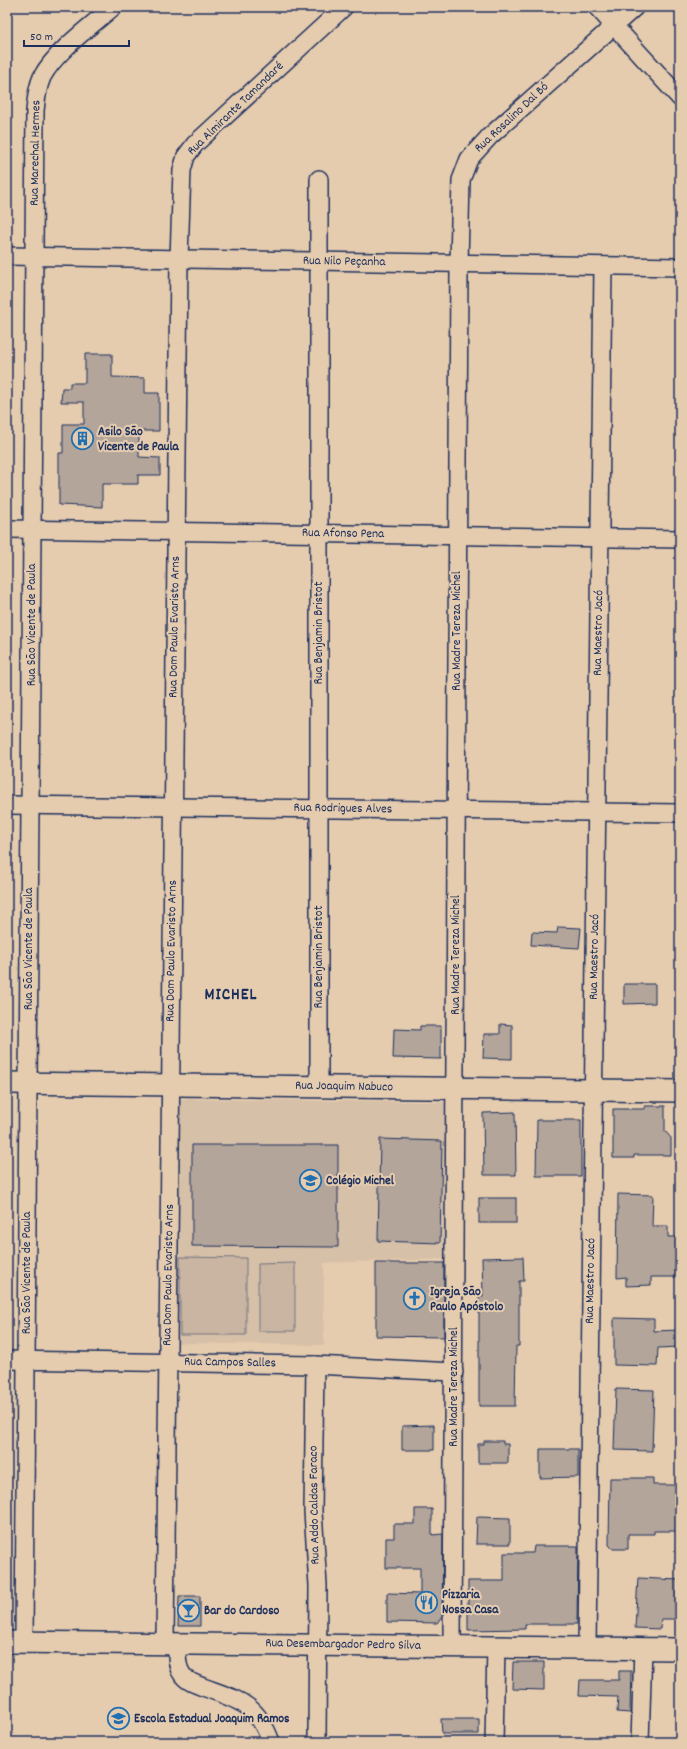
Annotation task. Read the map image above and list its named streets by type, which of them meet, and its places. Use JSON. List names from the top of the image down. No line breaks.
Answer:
{"streets":{"main road":["Rua Joaquim Nabuco","Rua Desembargador Pedro Silva"],"street":["Rua Almirante Tamandaré","Rua Rosalino Dal Bó","Rua Marechal Hermes","Rua Nilo Peçanha","Rua Afonso Pena","Rua São Vicente de Paula","Rua Dom Paulo Evaristo Arns","Rua Madre Tereza Michel","Rua Benjamin Bristot","Rua Maestro Jacó","Rua Rodrigues Alves","Rua Campos Salles","Rua Addo Caldas Faraco"]},"crossings":[["Rua Almirante Tamandaré","Rua Nilo Peçanha"],["Rua Almirante Tamandaré","Rua Dom Paulo Evaristo Arns"],["Rua Rosalino Dal Bó","Rua Nilo Peçanha"],["Rua Rosalino Dal Bó","Rua Madre Tereza Michel"],["Rua Marechal Hermes","Rua Nilo Peçanha"],["Rua Marechal Hermes","Rua São Vicente de Paula"],["Rua Nilo Peçanha","Rua São Vicente de Paula"],["Rua Nilo Peçanha","Rua Dom Paulo Evaristo Arns"],["Rua Nilo Peçanha","Rua Madre Tereza Michel"],["Rua Nilo Peçanha","Rua Benjamin Bristot"],["Rua Nilo Peçanha","Rua Maestro Jacó"],["Rua Afonso Pena","Rua São Vicente de Paula"],["Rua Afonso Pena","Rua Dom Paulo Evaristo Arns"],["Rua Afonso Pena","Rua Madre Tereza Michel"],["Rua Afonso Pena","Rua Benjamin Bristot"],["Rua Afonso Pena","Rua Maestro Jacó"],["Rua São Vicente de Paula","Rua Rodrigues Alves"],["Rua São Vicente de Paula","Rua Joaquim Nabuco"],["Rua São Vicente de Paula","Rua Campos Salles"],["Rua São Vicente de Paula","Rua Desembargador Pedro Silva"],["Rua Dom Paulo Evaristo Arns","Rua Rodrigues Alves"],["Rua Dom Paulo Evaristo Arns","Rua Joaquim Nabuco"],["Rua Dom Paulo Evaristo Arns","Rua Campos Salles"],["Rua Dom Paulo Evaristo Arns","Rua Desembargador Pedro Silva"],["Rua Madre Tereza Michel","Rua Rodrigues Alves"],["Rua Madre Tereza Michel","Rua Joaquim Nabuco"],["Rua Madre Tereza Michel","Rua Campos Salles"],["Rua Madre Tereza Michel","Rua Desembargador Pedro Silva"],["Rua Benjamin Bristot","Rua Rodrigues Alves"],["Rua Benjamin Bristot","Rua Joaquim Nabuco"],["Rua Maestro Jacó","Rua Rodrigues Alves"],["Rua Maestro Jacó","Rua Joaquim Nabuco"],["Rua Maestro Jacó","Rua Desembargador Pedro Silva"],["Rua Campos Salles","Rua Addo Caldas Faraco"],["Rua Addo Caldas Faraco","Rua Desembargador Pedro Silva"]],"districts":["MICHEL"],"places":{"building":["Asilo São Vicente de Paula"],"school or university":["Colégio Michel","Escola Estadual Joaquim Ramos"],"church":["Igreja São Paulo Apóstolo"],"restaurant":["Pizzaria Nossa Casa"],"bar":["Bar do Cardoso"]},"scale_bar":"50 m"}
